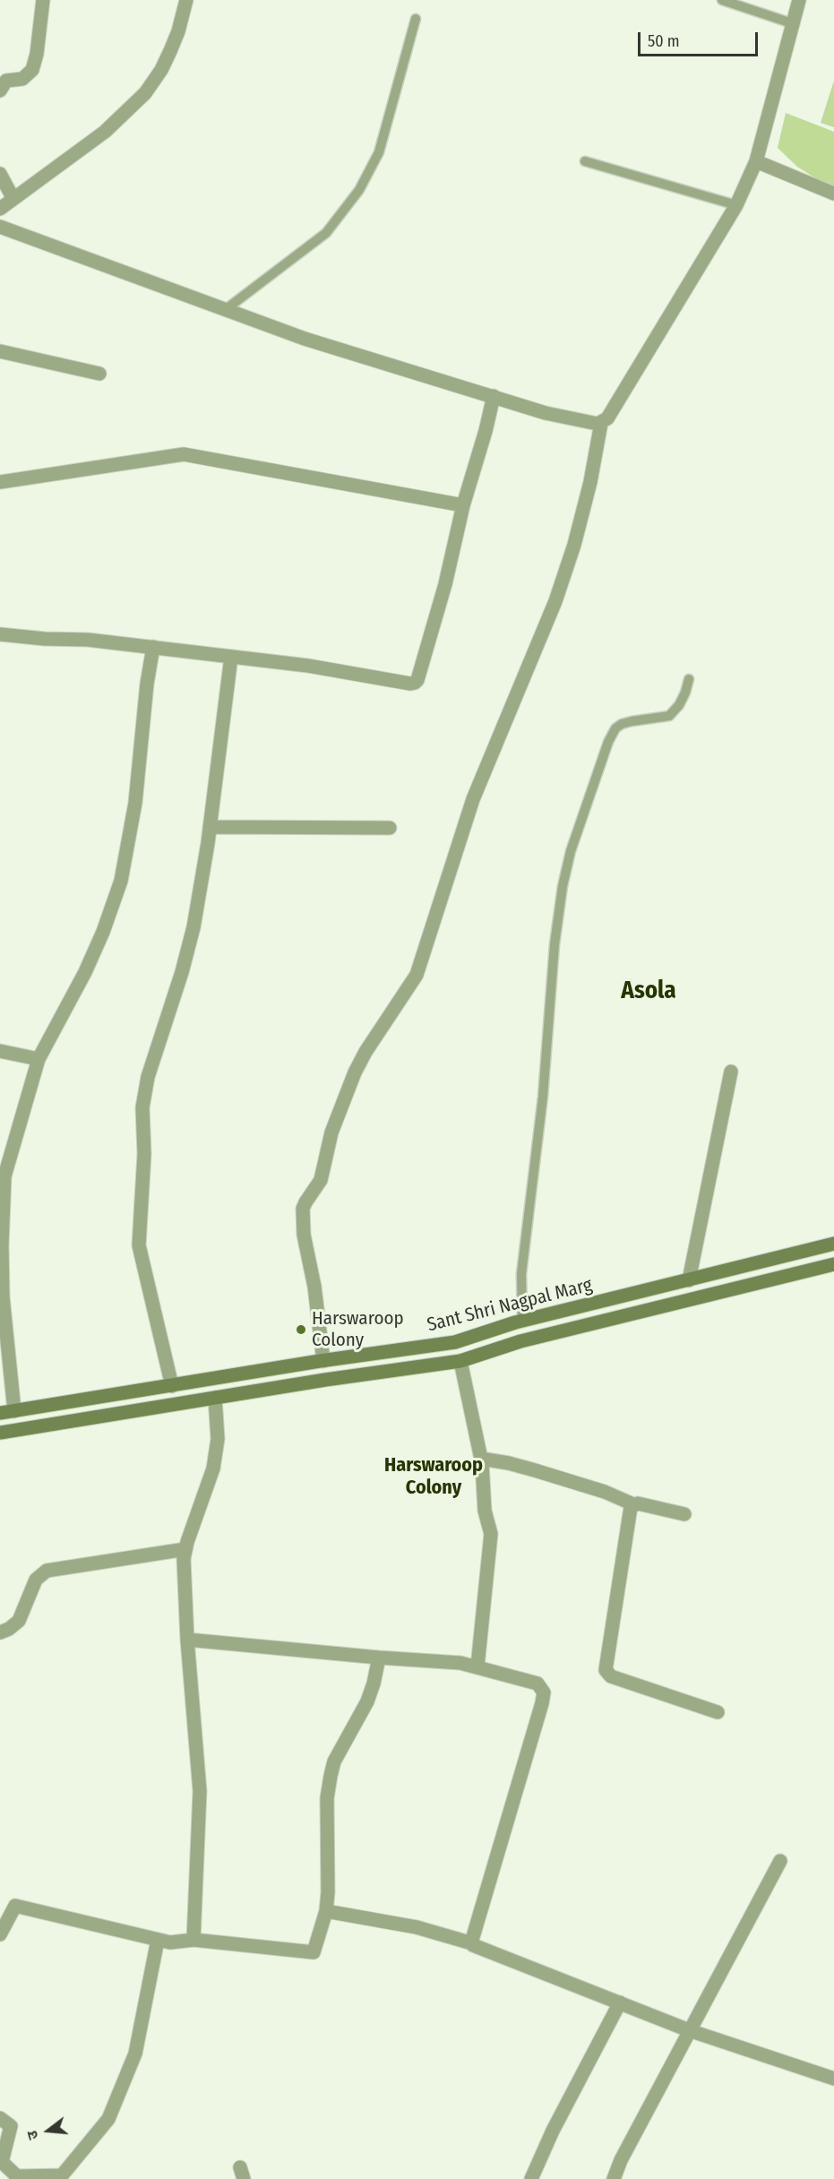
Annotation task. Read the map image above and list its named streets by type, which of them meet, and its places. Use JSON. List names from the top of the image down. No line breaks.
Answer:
{"streets":{"main road":["Sant Shri Nagpal Marg"]},"districts":["Asola","Harswaroop Colony"],"places":["Harswaroop Colony"],"scale_bar":"50 m","north":"left"}
